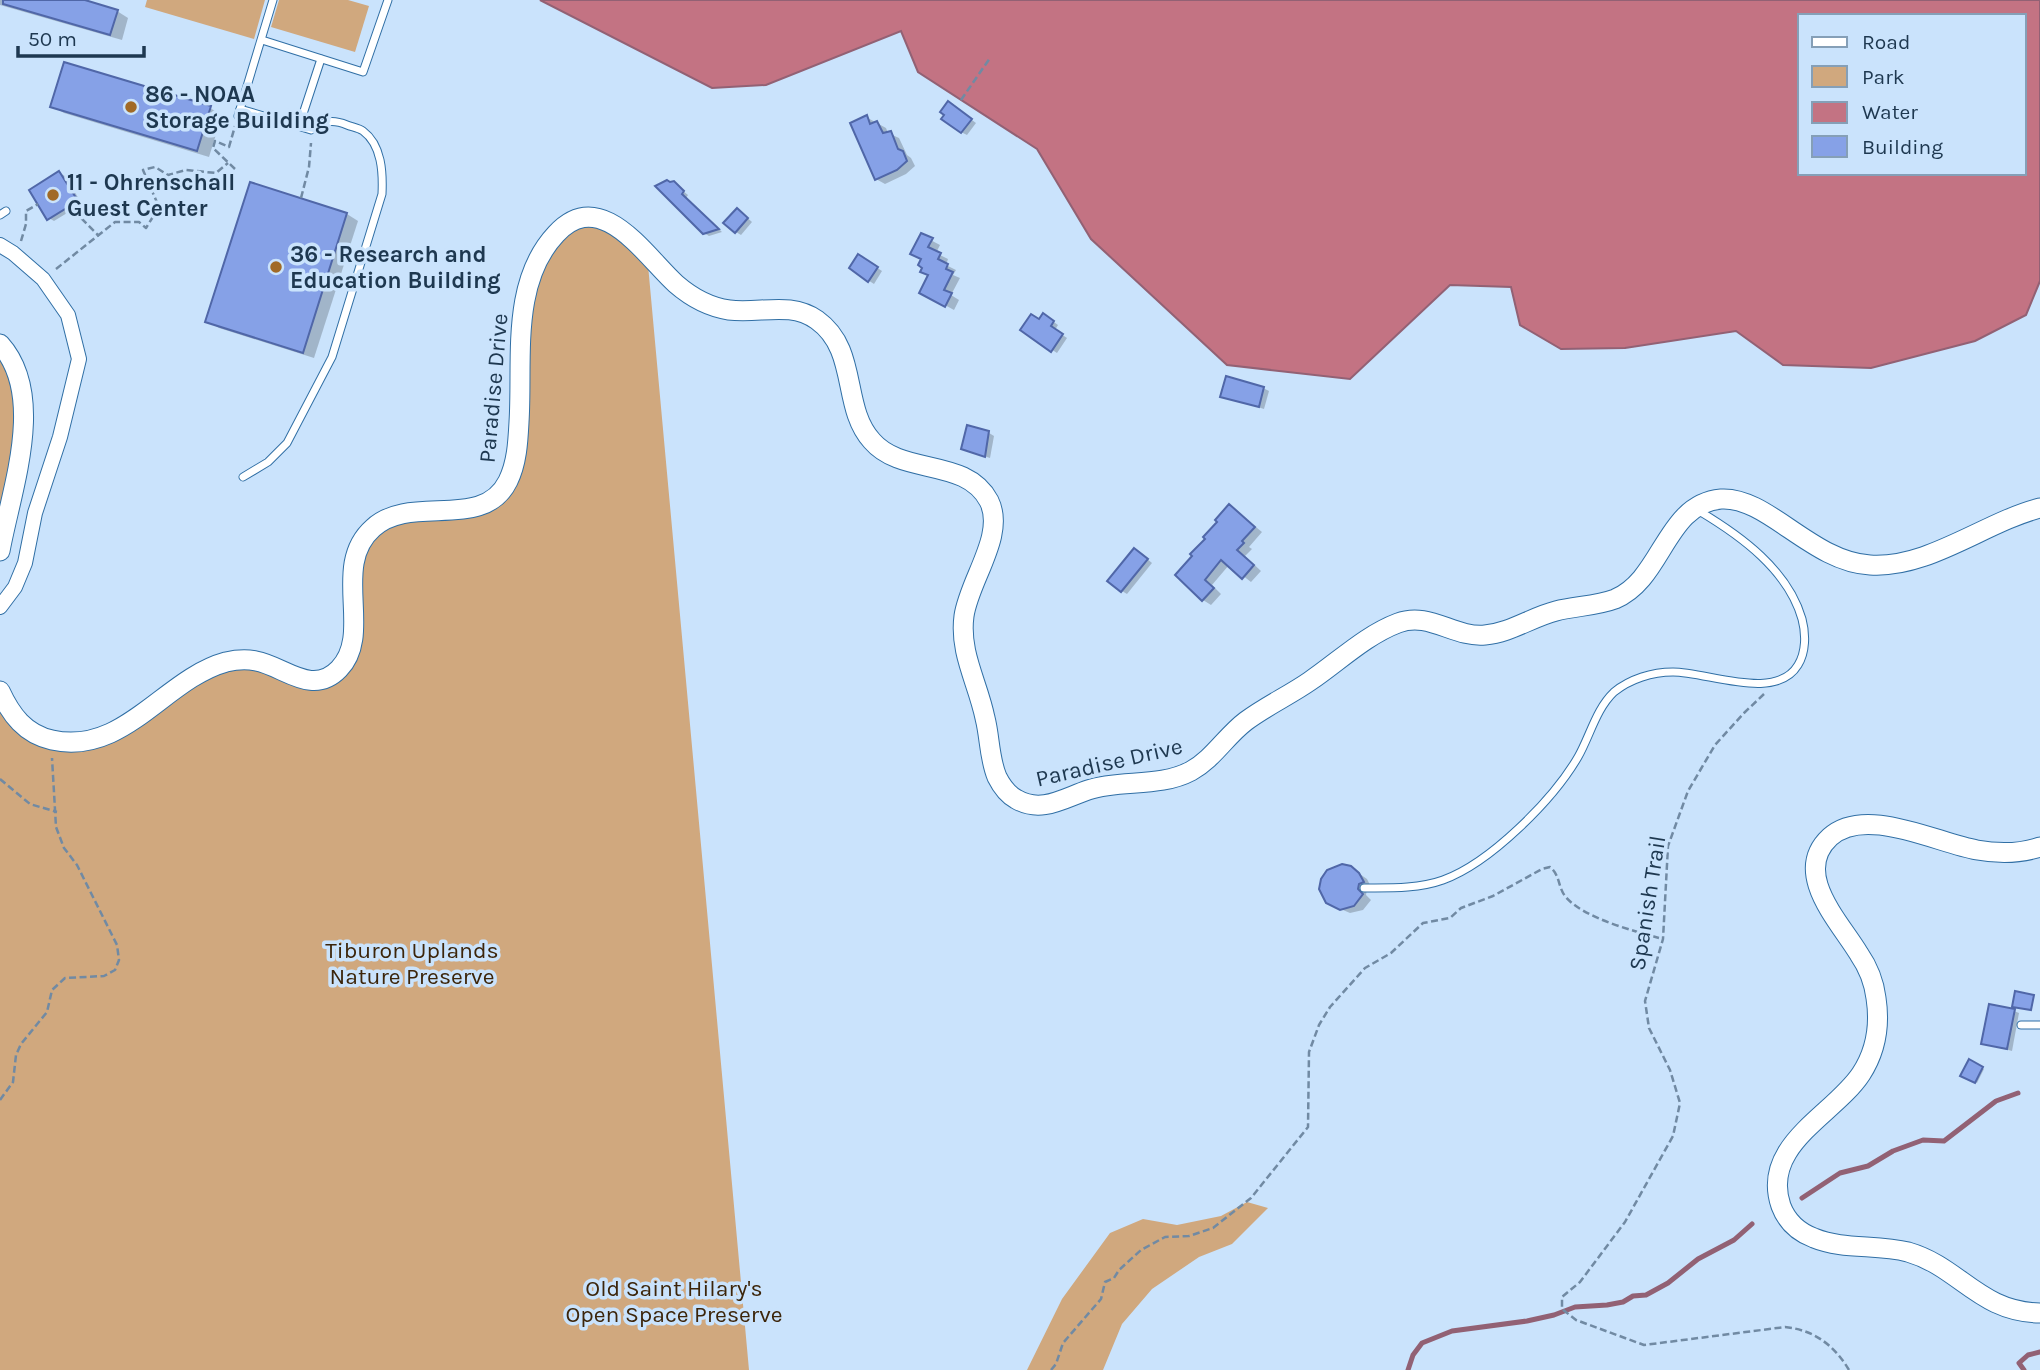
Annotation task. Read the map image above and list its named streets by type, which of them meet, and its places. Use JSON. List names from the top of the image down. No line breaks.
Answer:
{"streets":{"street":["Paradise Drive"],"path":["Spanish Trail"]},"parks":["Tiburon Uplands Nature Preserve","Old Saint Hilary's Open Space Preserve"],"places":["86 - NOAA Storage Building","11 - Ohrenschall Guest Center","36 - Research and Education Building"],"legend":["Road","Park","Water","Building"],"scale_bar":"50 m"}
